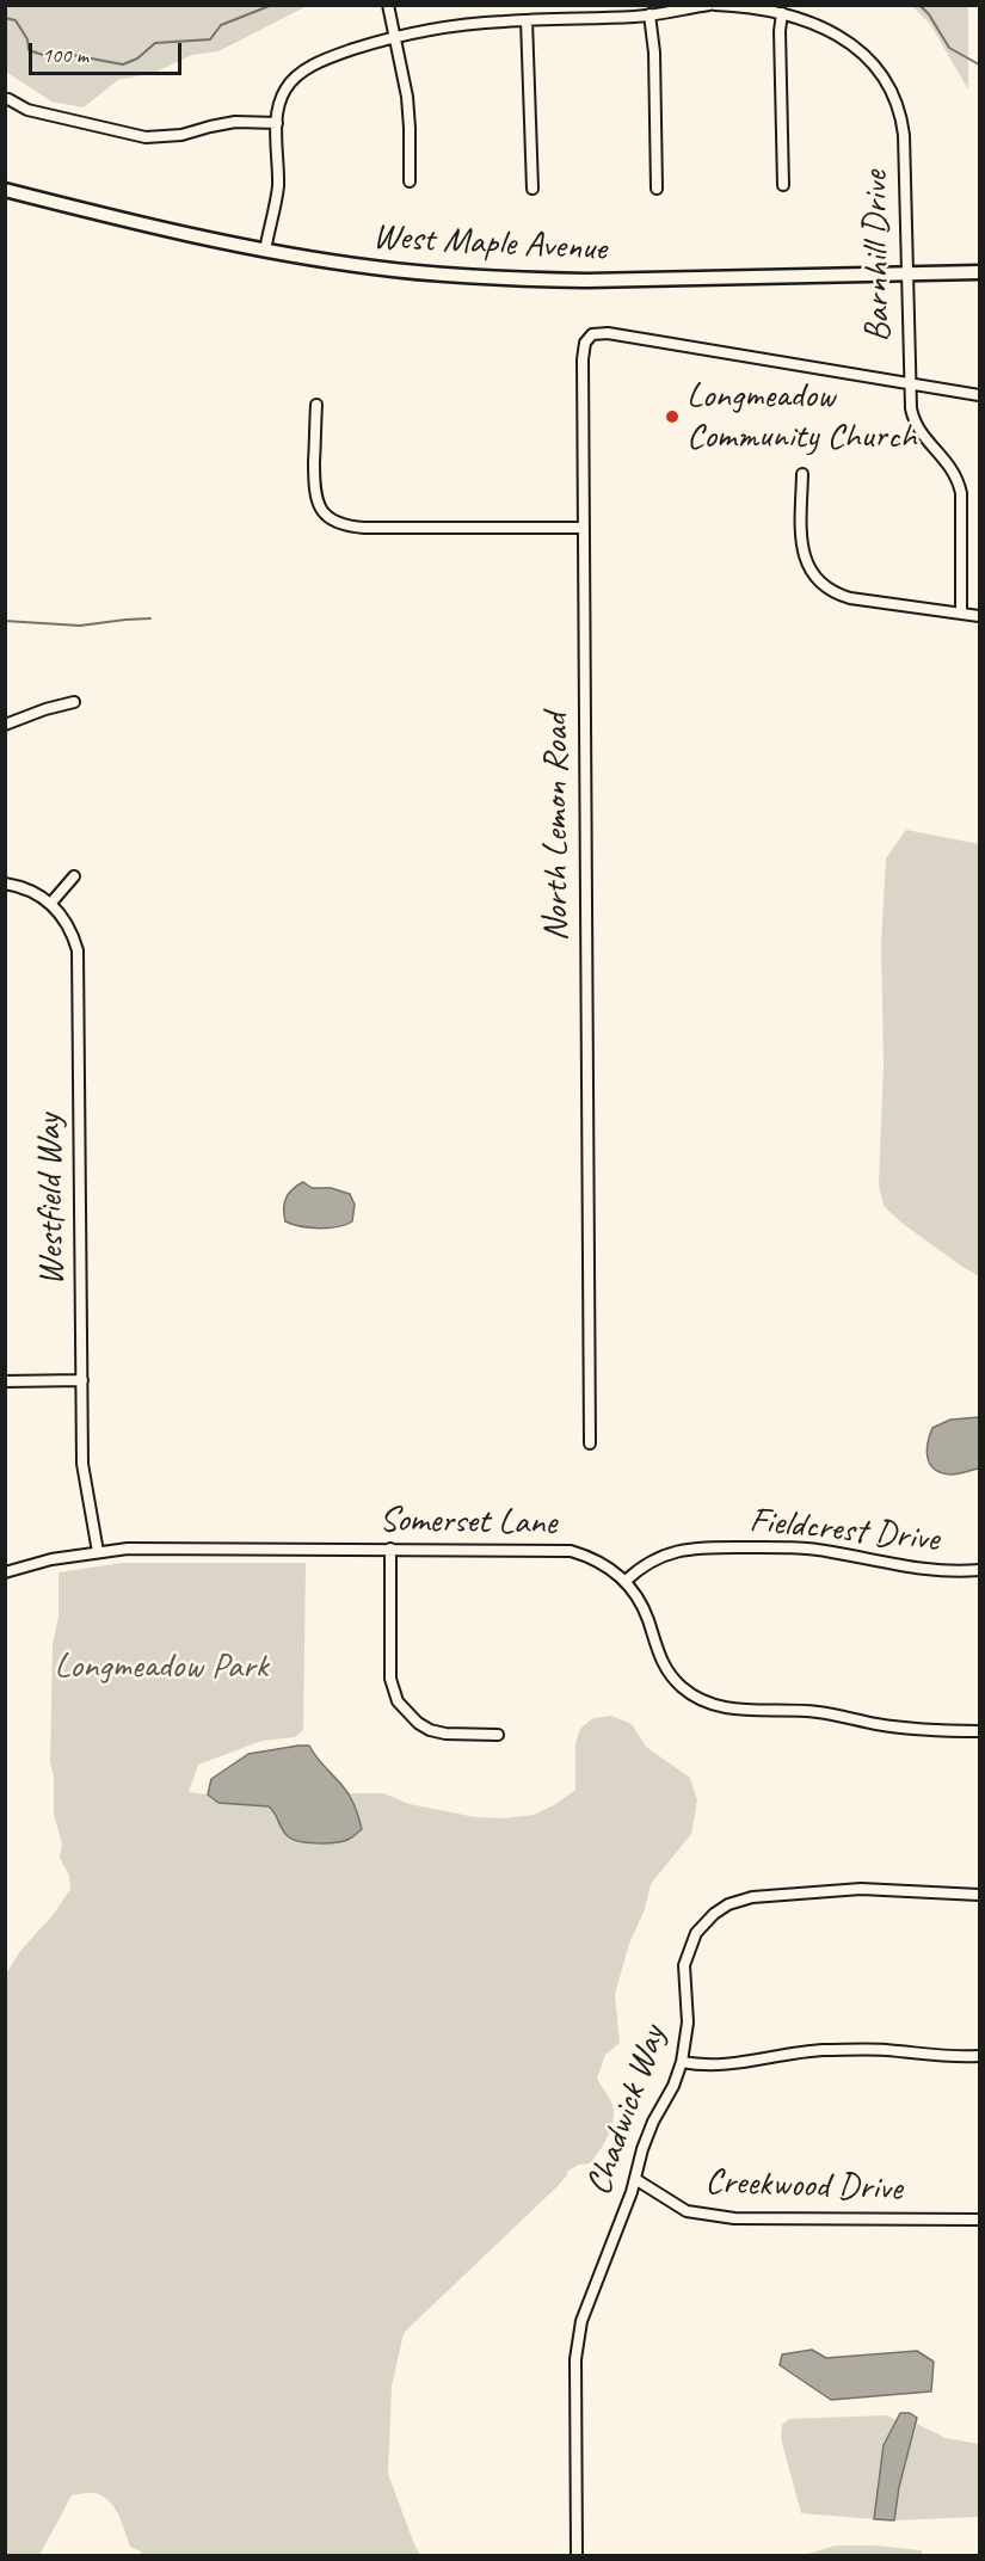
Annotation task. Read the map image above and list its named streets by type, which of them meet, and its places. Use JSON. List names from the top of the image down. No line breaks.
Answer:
{"streets":{"main road":["West Maple Avenue"],"street":["Barnhill Drive","North Lemon Road","Westfield Way","Somerset Lane","Fieldcrest Drive","Chadwick Way","Creekwood Drive"]},"crossings":[["West Maple Avenue","Barnhill Drive"],["Barnhill Drive","North Lemon Road"],["Westfield Way","Somerset Lane"],["Somerset Lane","Fieldcrest Drive"],["Chadwick Way","Creekwood Drive"]],"parks":["Longmeadow Park"],"places":["Longmeadow Community Church"],"scale_bar":"100 m"}
